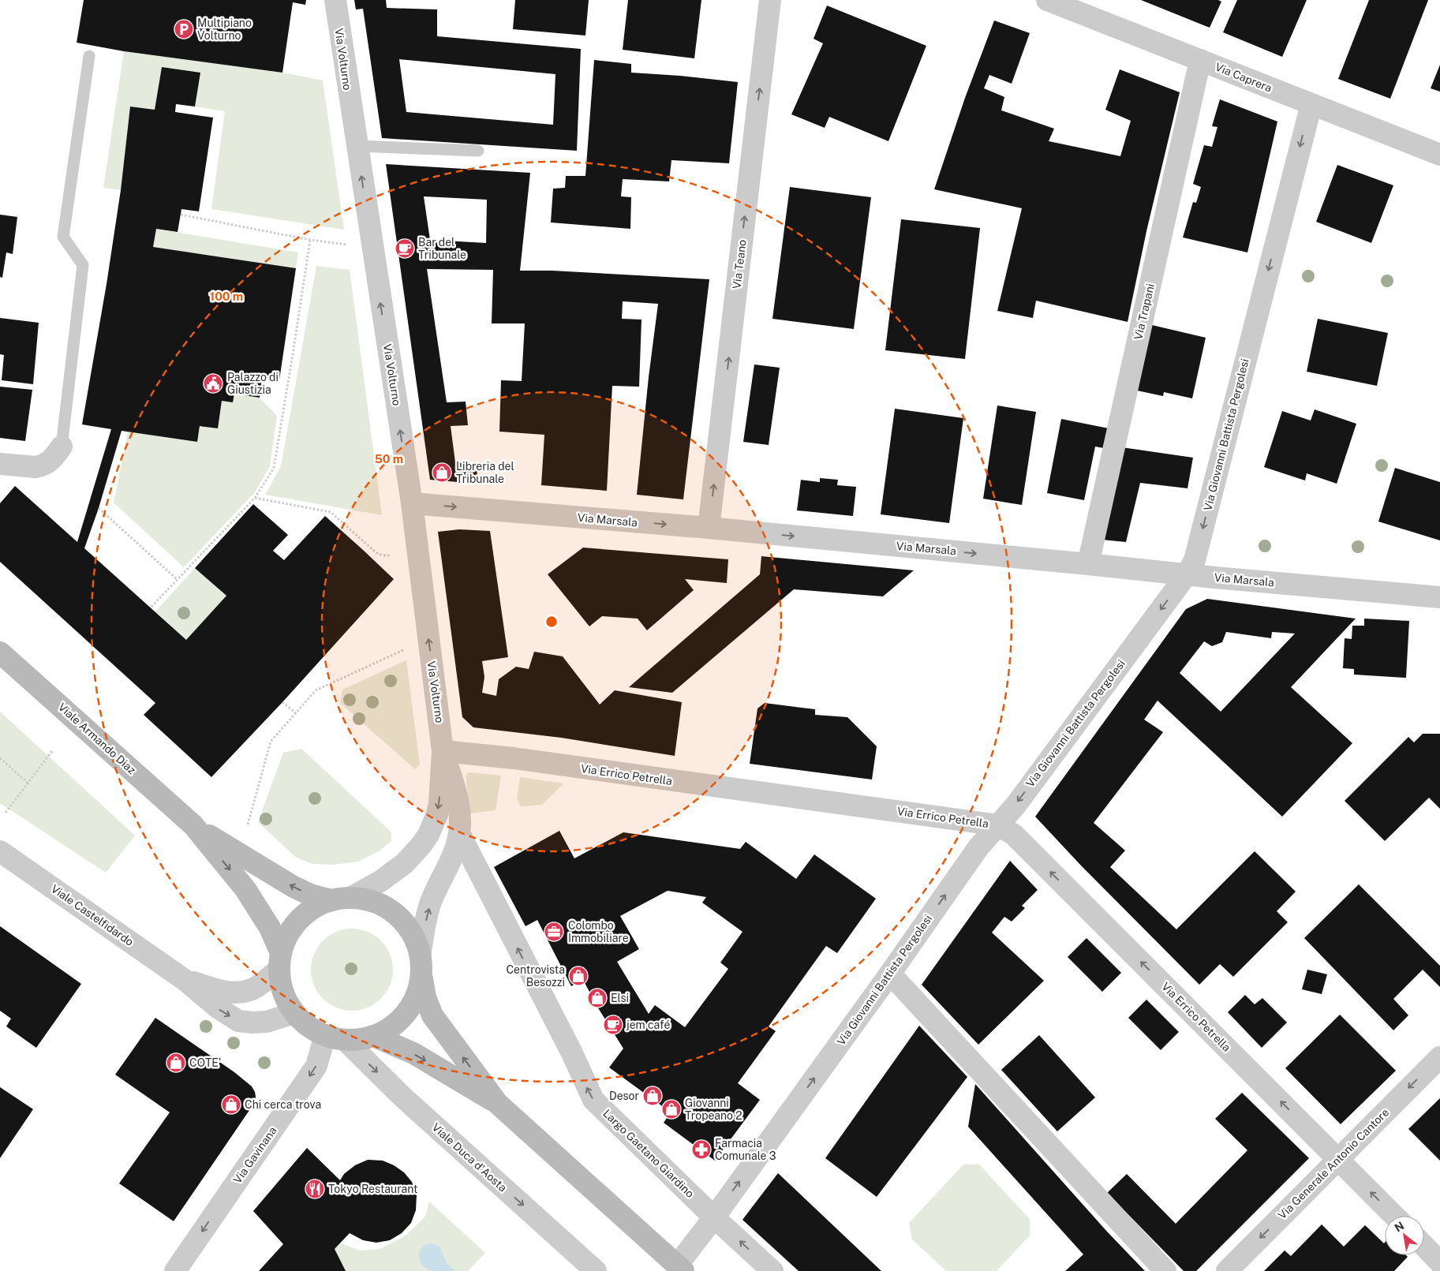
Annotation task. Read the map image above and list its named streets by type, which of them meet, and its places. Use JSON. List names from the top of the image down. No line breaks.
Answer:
{"streets":{"main road":["Viale Armando Diaz"],"street":["Via Volturno","Via Caprera","Via Teano","Via Trapani","Via Giovanni Battista Pergolesi","Via Marsala","Via Errico Petrella","Viale Castelfidardo","Largo Gaetano Giardino","Via Gavinana","Viale Duca d'Aosta","Via Generale Antonio Cantore"]},"crossings":[["Via Volturno","Via Marsala"],["Via Volturno","Via Errico Petrella"],["Via Volturno","Largo Gaetano Giardino"],["Via Caprera","Via Trapani"],["Via Caprera","Via Giovanni Battista Pergolesi"],["Via Teano","Via Marsala"],["Via Trapani","Via Marsala"],["Via Giovanni Battista Pergolesi","Via Marsala"],["Via Giovanni Battista Pergolesi","Via Errico Petrella"],["Via Giovanni Battista Pergolesi","Largo Gaetano Giardino"],["Viale Armando Diaz","Viale Castelfidardo"],["Viale Armando Diaz","Largo Gaetano Giardino"],["Viale Armando Diaz","Via Gavinana"],["Viale Armando Diaz","Viale Duca d'Aosta"],["Via Errico Petrella","Largo Gaetano Giardino"],["Via Errico Petrella","Via Generale Antonio Cantore"]],"one_way":["Via Volturno","Via Teano","Via Marsala","Largo Gaetano Giardino","Via Gavinana","Viale Duca d'Aosta","Via Generale Antonio Cantore"],"places":{"parking":["Multipiano Volturno"],"cafe":["Bar del Tribunale","jem café"],"public building":["Palazzo di Giustizia"],"shop":["Libreria del Tribunale","Centrovista Besozzi","Elsi","COTE'","Desor","Chi cerca trova","Giovanni Tropeano 2"],"office":["Colombo Immobiliare"],"pharmacy":["Farmacia Comunale 3"],"restaurant":["Tokyo Restaurant"]},"north":"top left","rings":["100 m","50 m"]}
